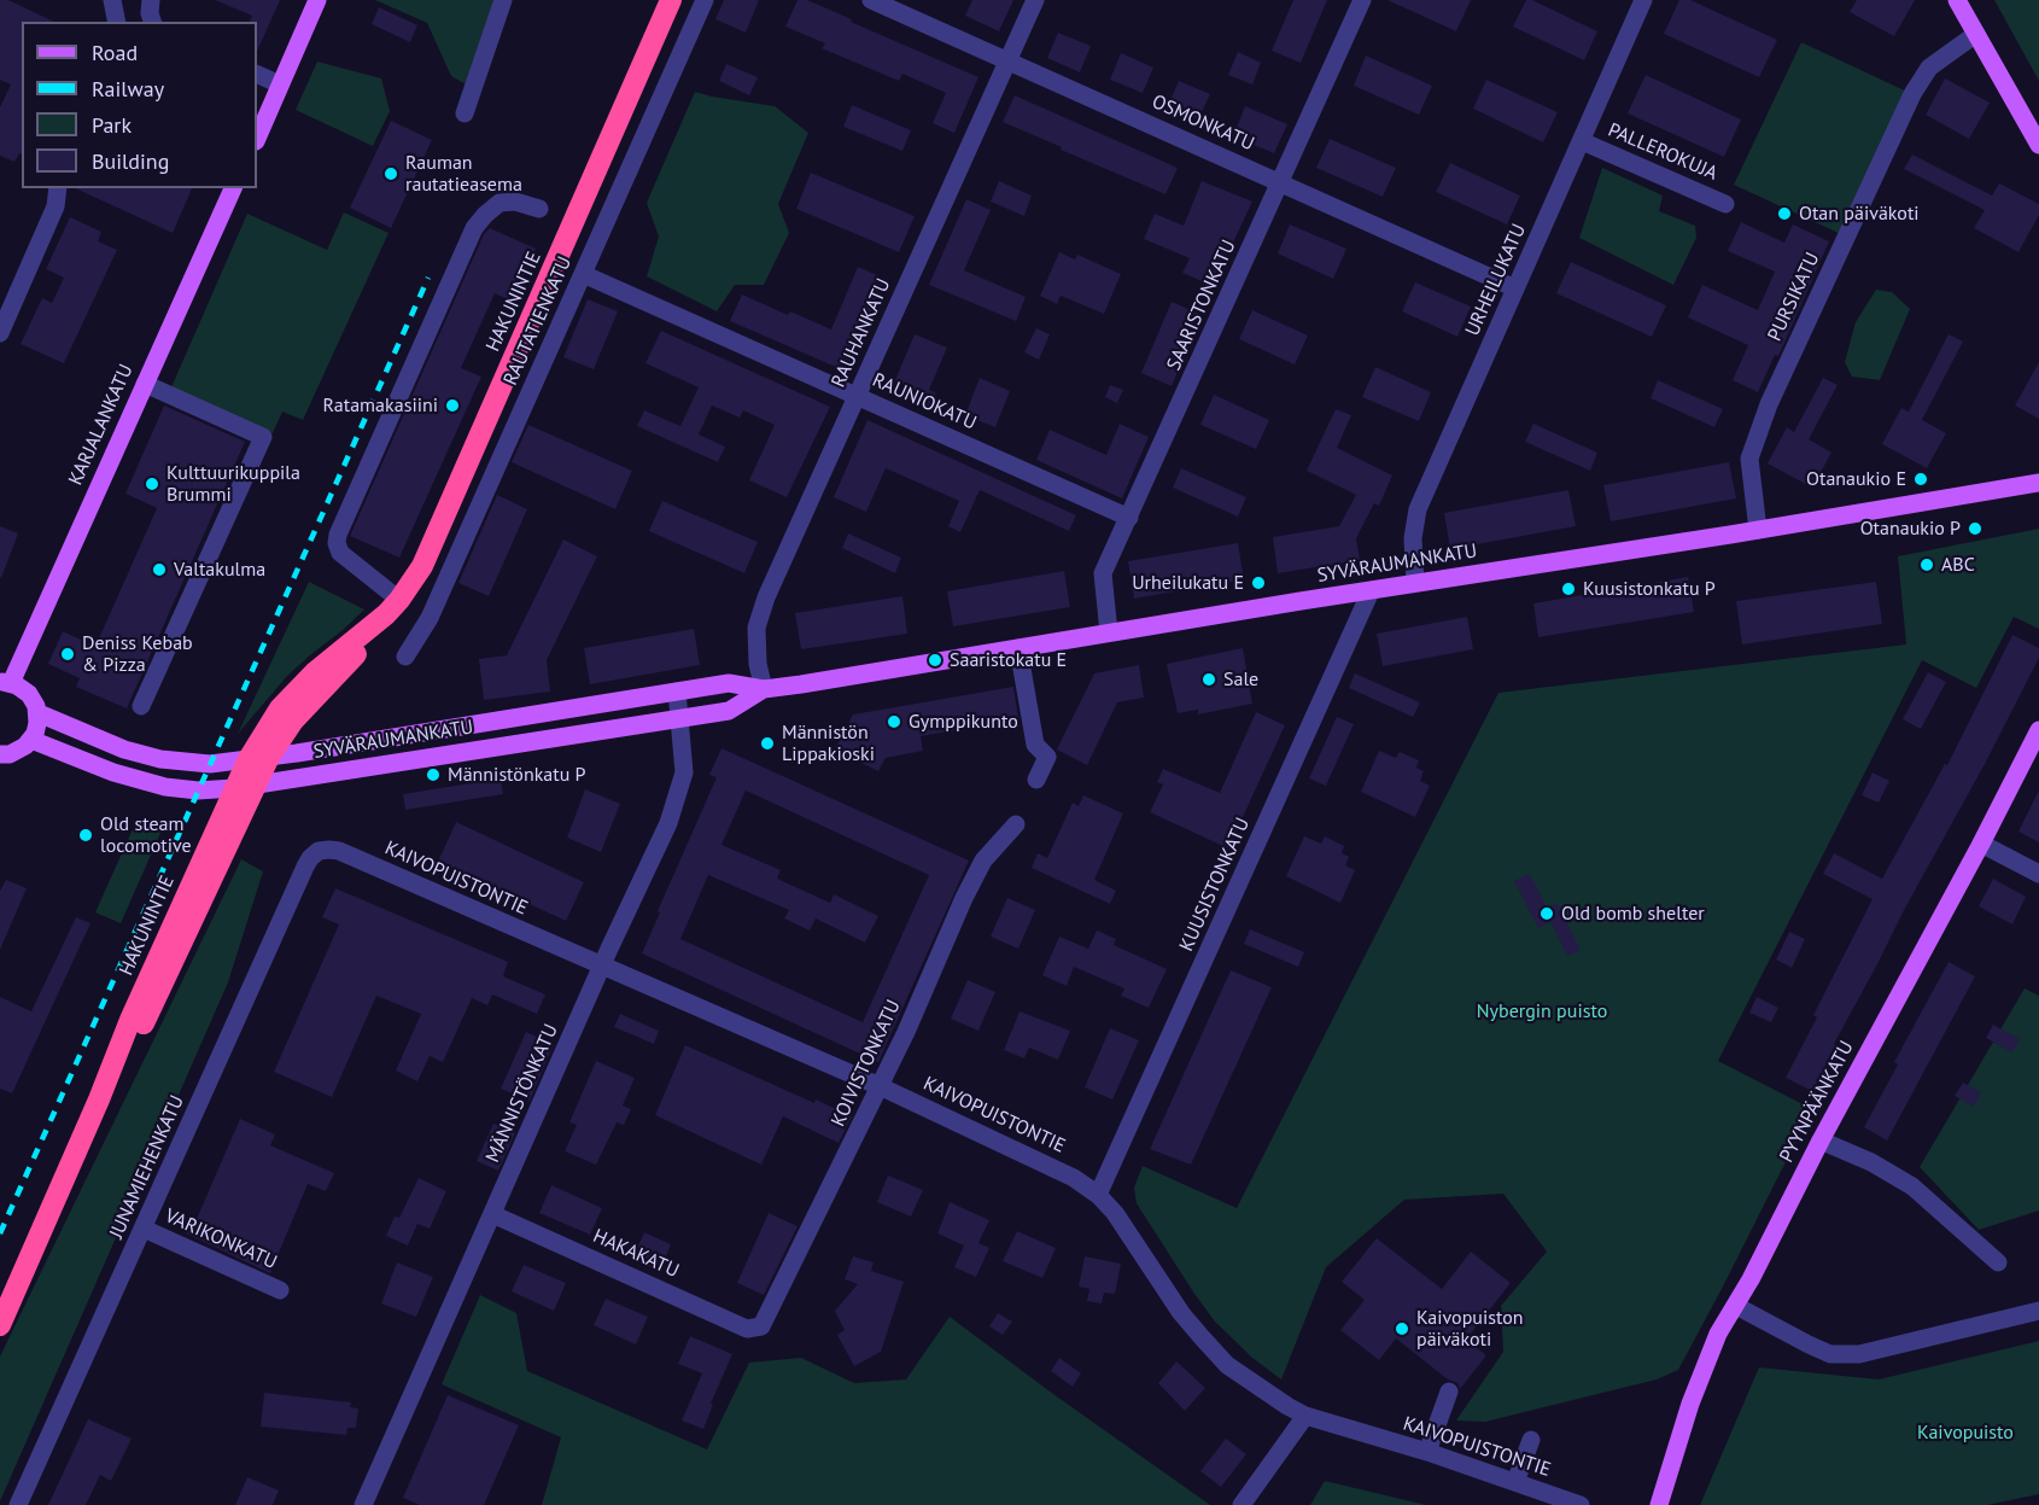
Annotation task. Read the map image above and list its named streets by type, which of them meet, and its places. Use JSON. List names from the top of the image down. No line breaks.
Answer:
{"streets":{"highway":["HAKUNINTIE"],"main road":["KARJALANKATU","SYVÄRAUMANKATU","PYYNPÄÄNKATU"],"street":["OSMONKATU","PALLEROKUJA","URHEILUKATU","PURSIKATU","SAARISTONKATU","RAUTATIENKATU","RAUHANKATU","RAUNIOKATU","KAIVOPUISTONTIE","KUUSISTONKATU","KOIVISTONKATU","MÄNNISTÖNKATU","JUNAMIEHENKATU","VARIKONKATU","HAKAKATU"]},"crossings":[["OSMONKATU","URHEILUKATU"],["OSMONKATU","SAARISTONKATU"],["OSMONKATU","RAUHANKATU"],["PALLEROKUJA","URHEILUKATU"],["URHEILUKATU","SYVÄRAUMANKATU"],["PURSIKATU","SYVÄRAUMANKATU"],["HAKUNINTIE","SYVÄRAUMANKATU"],["SAARISTONKATU","RAUNIOKATU"],["SAARISTONKATU","SYVÄRAUMANKATU"],["RAUTATIENKATU","RAUNIOKATU"],["RAUHANKATU","RAUNIOKATU"],["RAUHANKATU","SYVÄRAUMANKATU"],["SYVÄRAUMANKATU","KUUSISTONKATU"],["SYVÄRAUMANKATU","MÄNNISTÖNKATU"],["KAIVOPUISTONTIE","KUUSISTONKATU"],["KAIVOPUISTONTIE","KOIVISTONKATU"],["KAIVOPUISTONTIE","MÄNNISTÖNKATU"],["KAIVOPUISTONTIE","JUNAMIEHENKATU"],["KOIVISTONKATU","HAKAKATU"],["MÄNNISTÖNKATU","HAKAKATU"],["JUNAMIEHENKATU","VARIKONKATU"]],"parks":["Nybergin puisto","Kaivopuisto"],"places":["Rauman rautatieasema","Otan päiväkoti","Ratamakasiini","Otanaukio E","Kulttuurikuppila Brummi","Otanaukio P","ABC","Valtakulma","Urheilukatu E","Kuusistonkatu P","Deniss Kebab & Pizza","Saaristokatu E","Sale","Gymppikunto","Männistön Lippakioski","Männistönkatu P","Old steam locomotive","Old bomb shelter","Kaivopuiston päiväkoti"],"legend":["Road","Railway","Park","Building"]}
